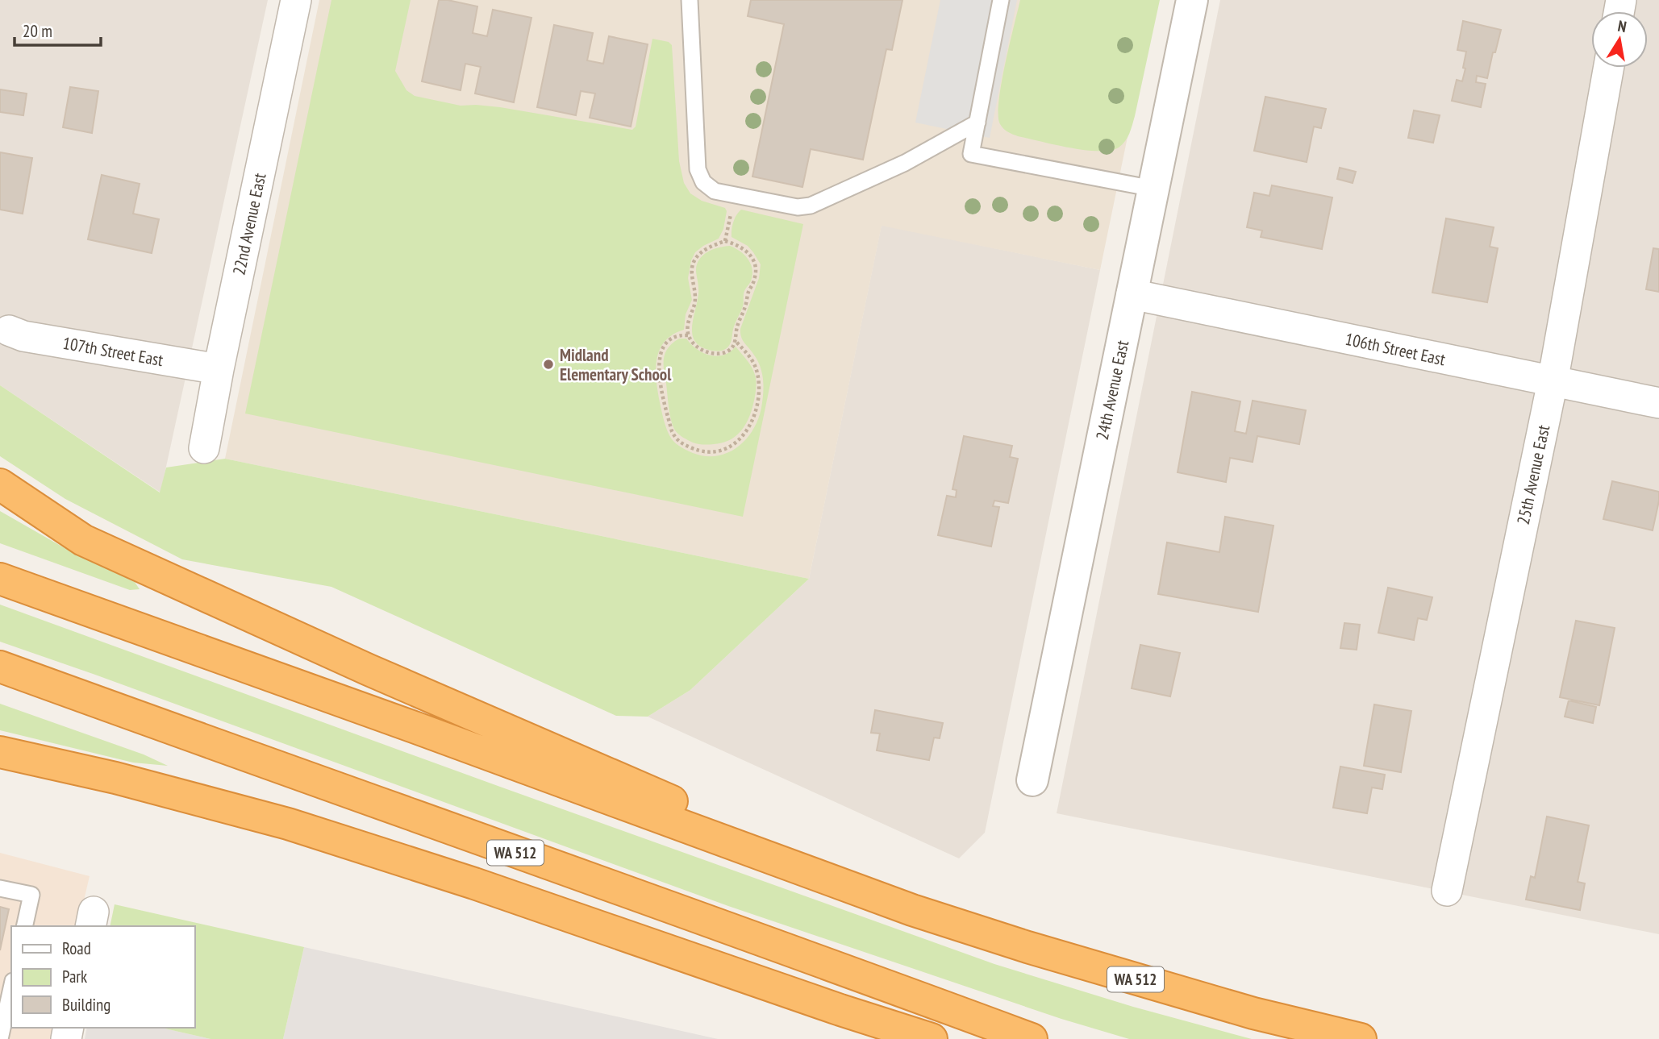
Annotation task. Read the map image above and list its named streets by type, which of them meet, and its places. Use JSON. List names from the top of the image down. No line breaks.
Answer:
{"streets":{"highway":["WA 512"],"street":["22nd Avenue East","106th Street East","107th Street East","24th Avenue East","25th Avenue East"]},"crossings":[["22nd Avenue East","107th Street East"],["106th Street East","24th Avenue East"],["106th Street East","25th Avenue East"]],"places":["Midland Elementary School"],"legend":["Road","Park","Building"],"scale_bar":"20 m","north":"top"}
